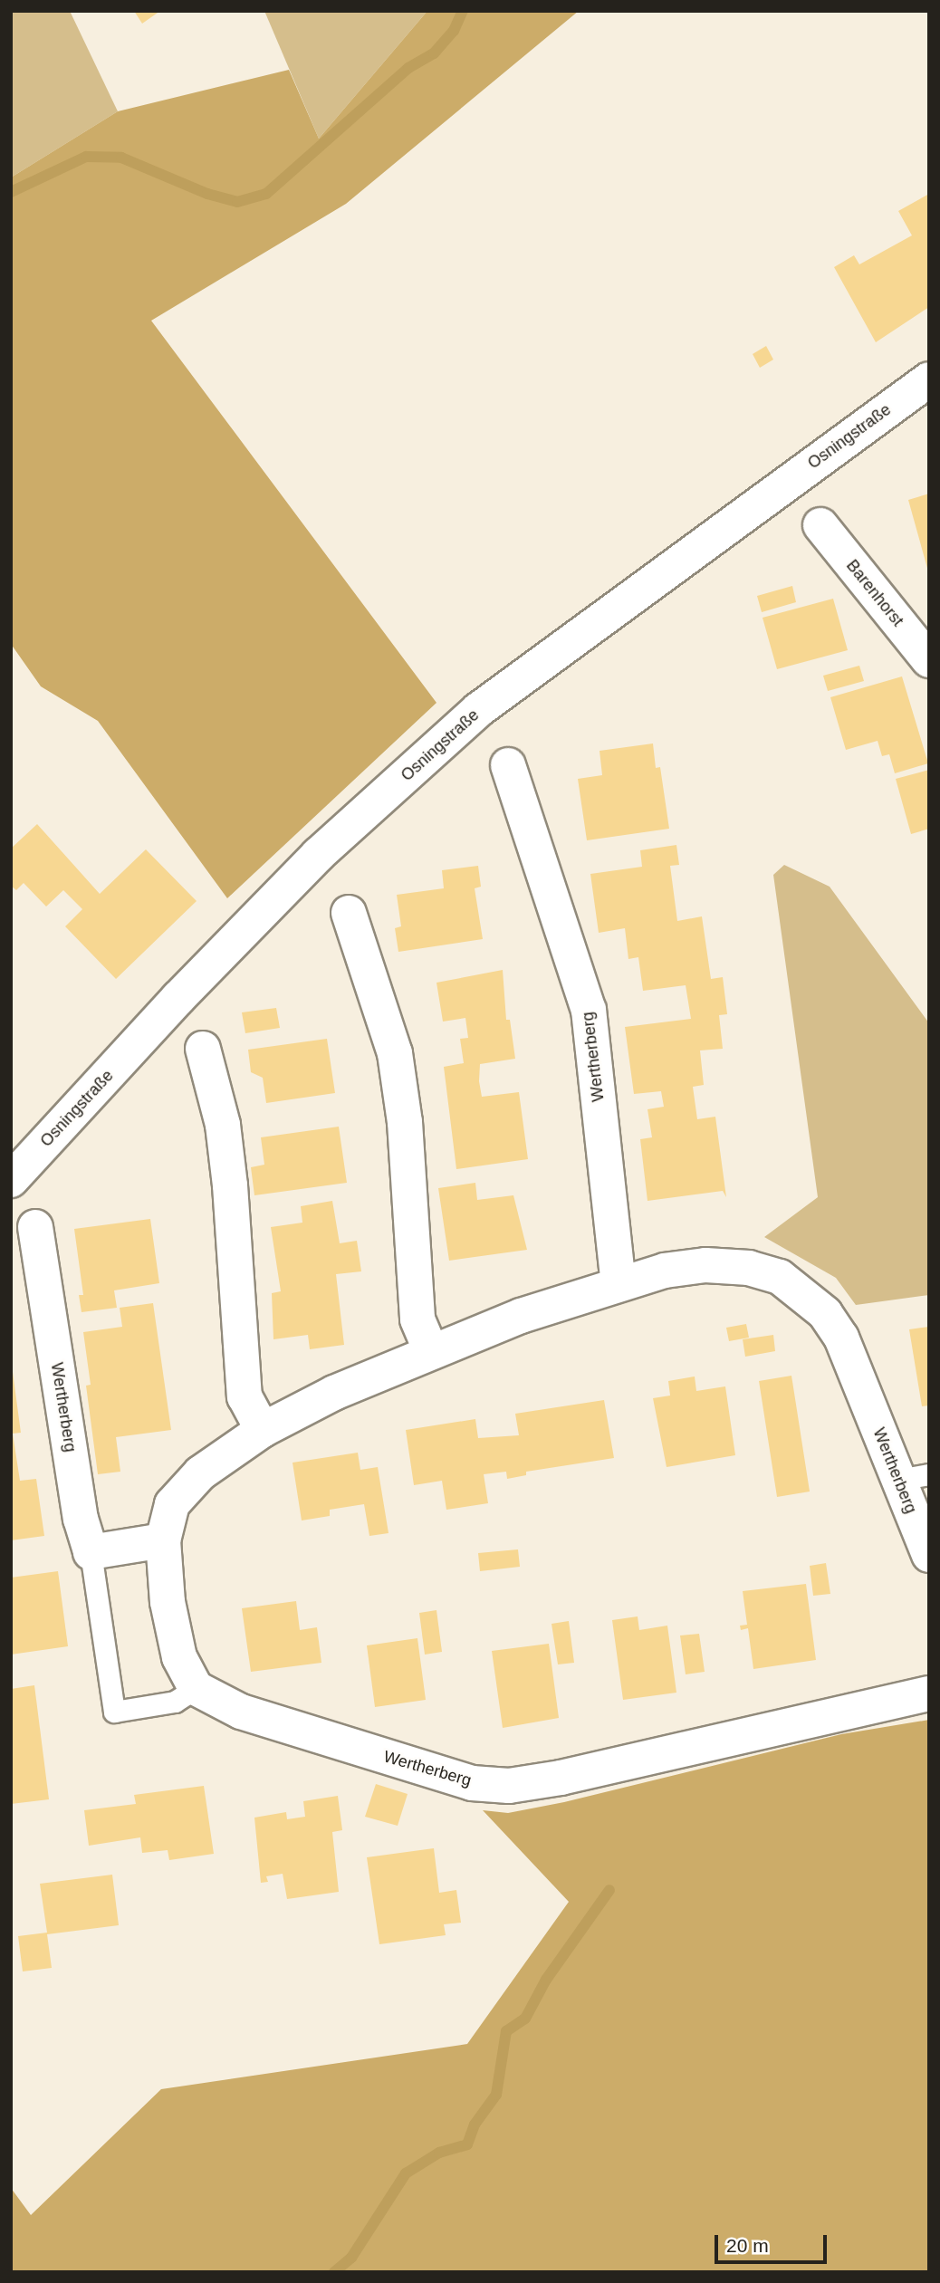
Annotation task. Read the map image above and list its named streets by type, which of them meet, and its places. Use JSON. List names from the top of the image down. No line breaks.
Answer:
{"streets":{"street":["Osningstraße","Barenhorst","Wertherberg"]},"scale_bar":"20 m"}
